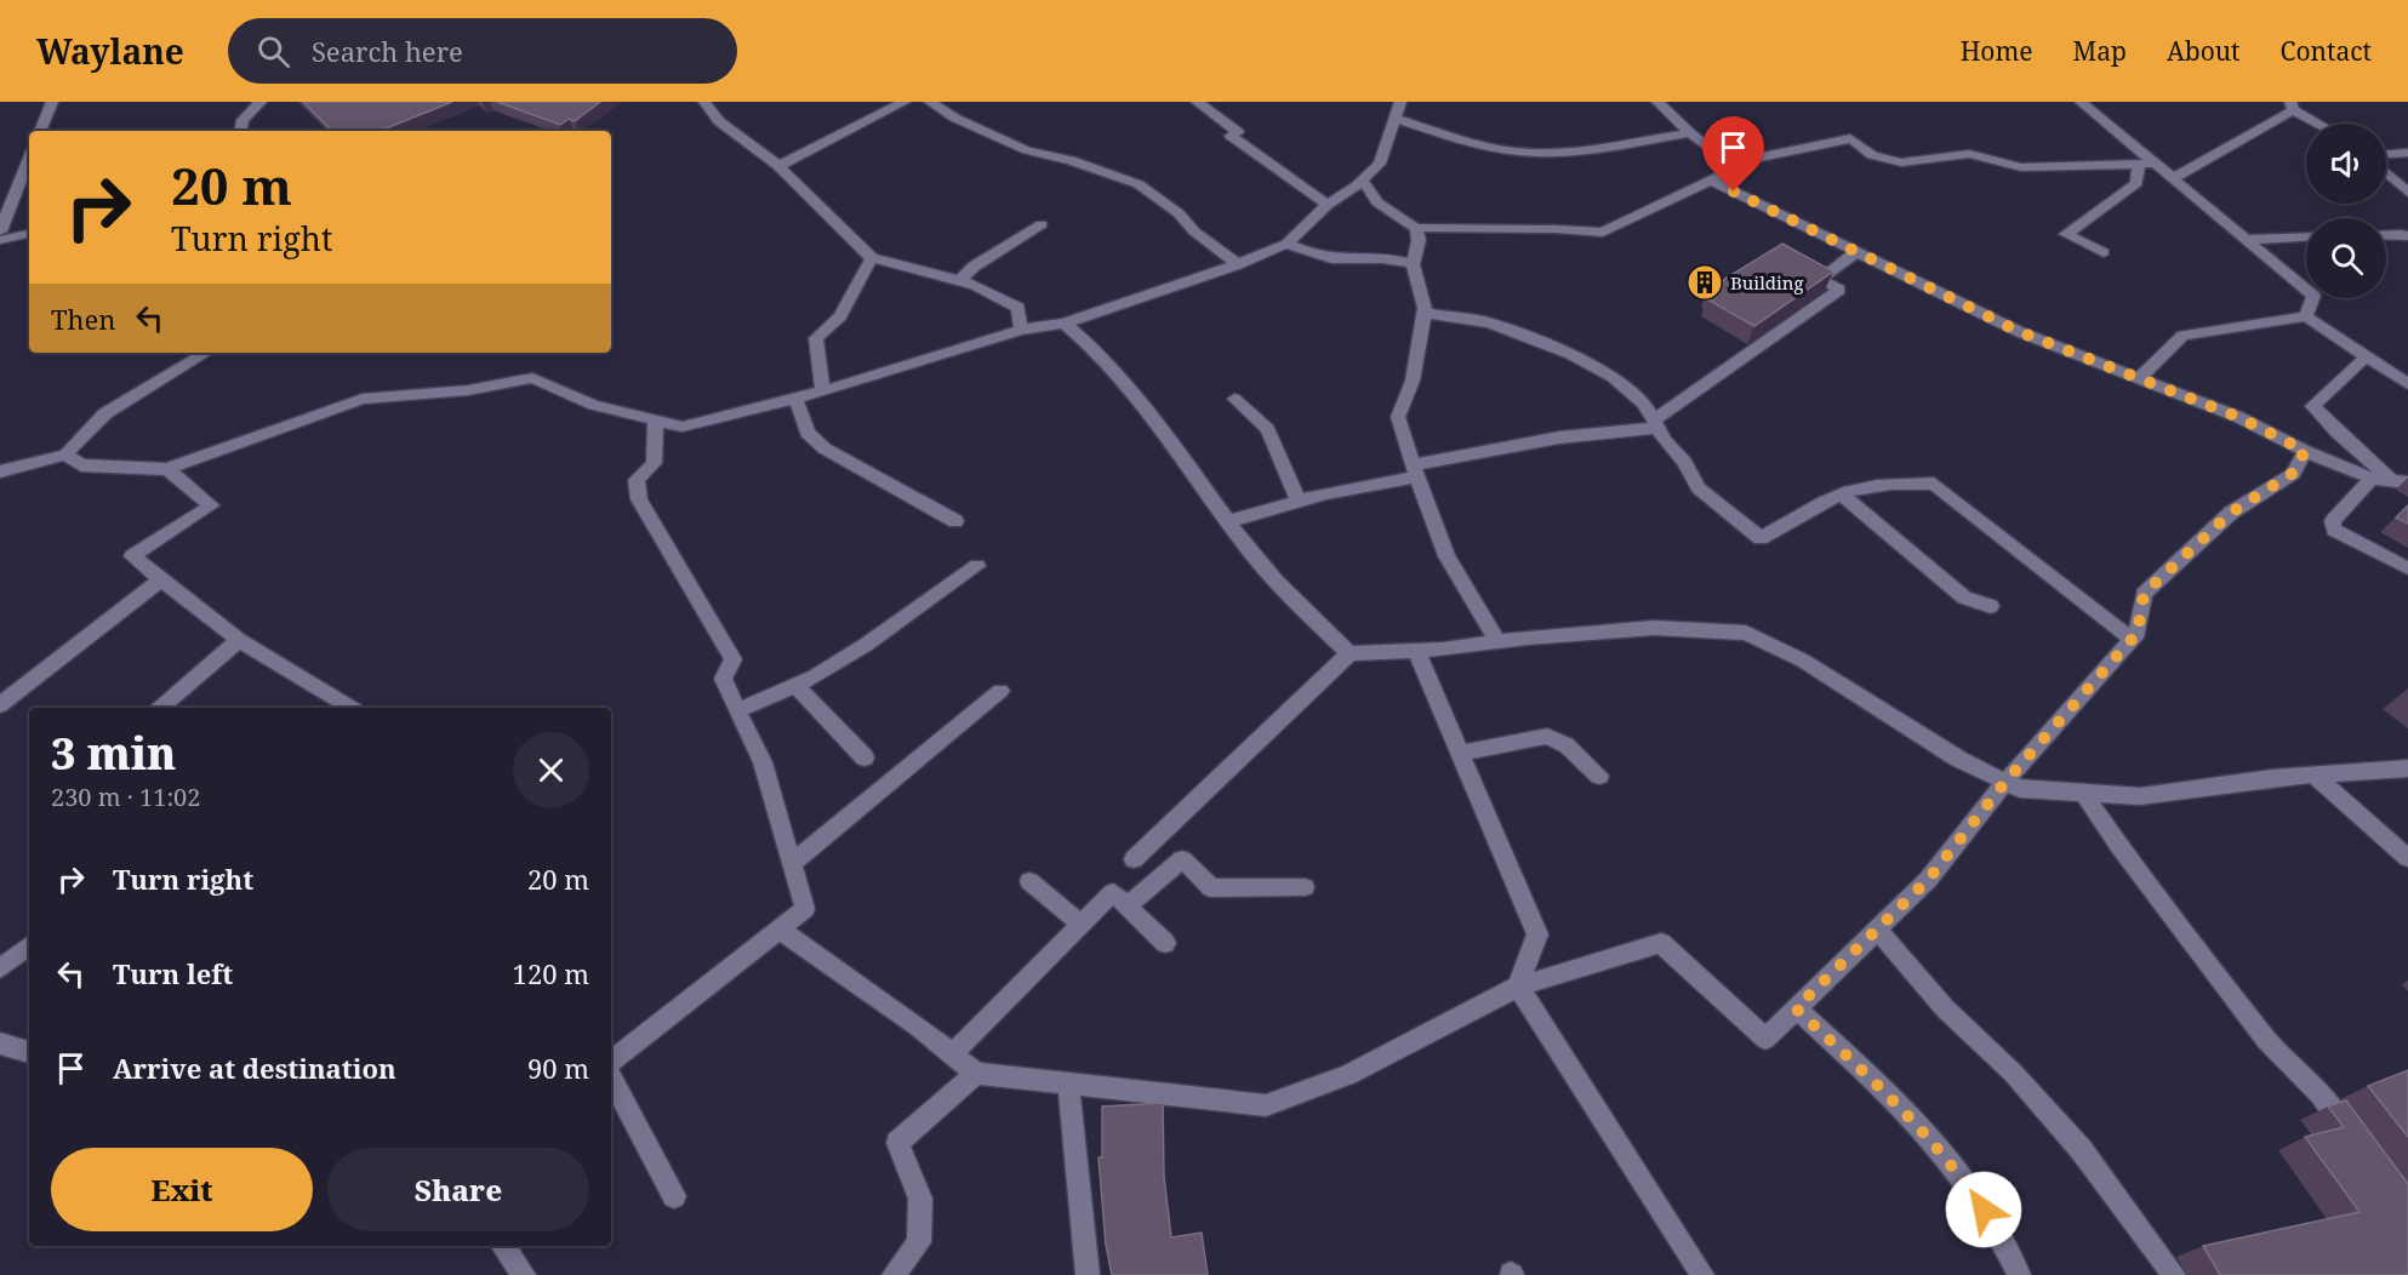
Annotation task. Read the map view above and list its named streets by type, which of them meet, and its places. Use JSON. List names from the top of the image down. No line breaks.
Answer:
{"places":{"building":["Building"]},"page":{"header":"Waylane","search":"Search here","nav":["Home","Map","About","Contact"],"turn":["20 m","Turn right"],"then":"Then","heading":["3 min","230 m · 11:02"],"list":[{"name":"Turn right","value":"20 m"},{"name":"Turn left","value":"120 m"},{"name":"Arrive at destination","value":"90 m"}],"buttons":["Exit","Share"]}}
